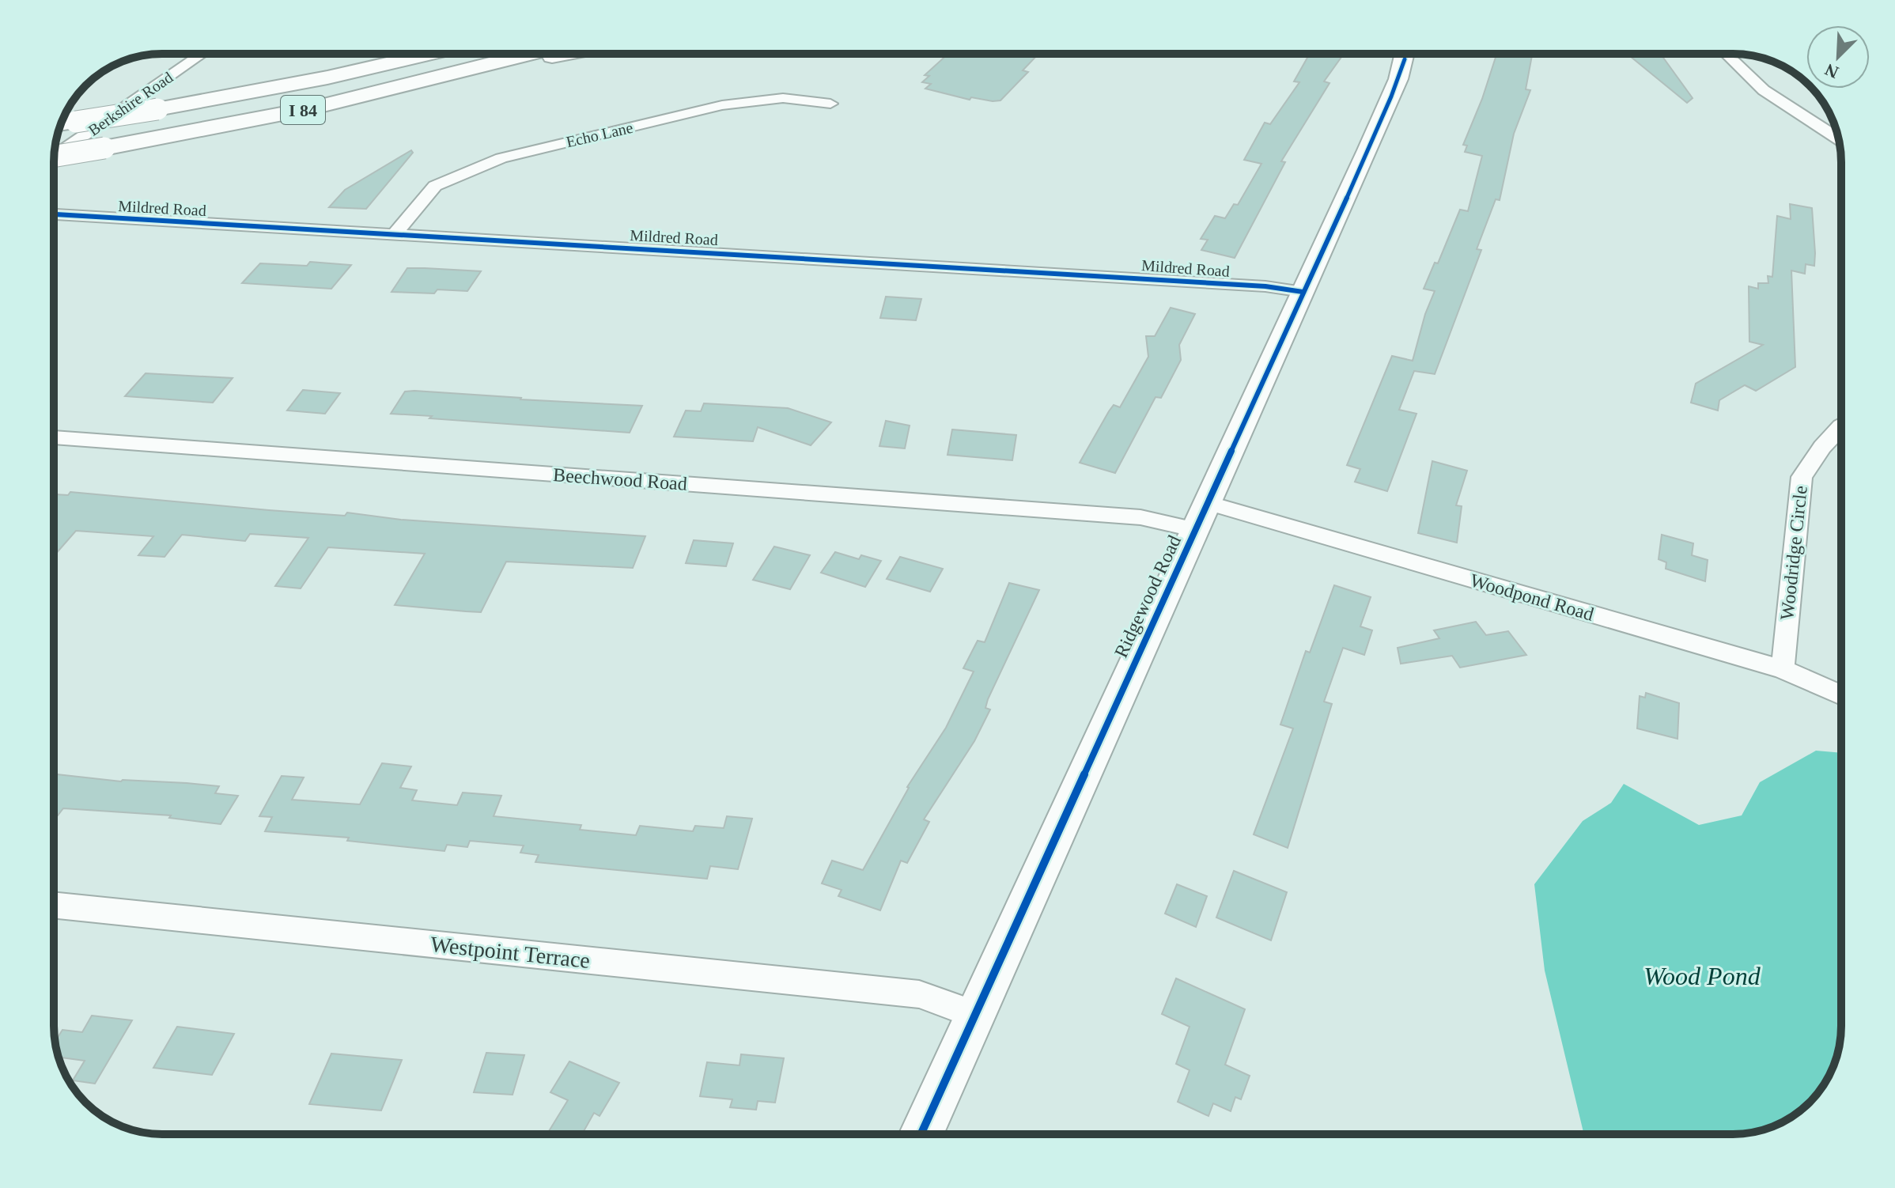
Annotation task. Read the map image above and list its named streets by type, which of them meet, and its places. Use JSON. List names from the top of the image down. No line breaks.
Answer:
{"streets":{"highway":["I 84"],"main road":["Ridgewood Road"],"street":["Berkshire Road","Echo Lane","Mildred Road","Beechwood Road","Woodridge Circle","Woodpond Road","Westpoint Terrace"]},"crossings":[["Echo Lane","Mildred Road"],["Mildred Road","Ridgewood Road"],["Beechwood Road","Ridgewood Road"],["Beechwood Road","Woodpond Road"],["Woodridge Circle","Woodpond Road"],["Ridgewood Road","Woodpond Road"],["Ridgewood Road","Westpoint Terrace"]],"water":["Wood Pond"],"north":"bottom left"}
